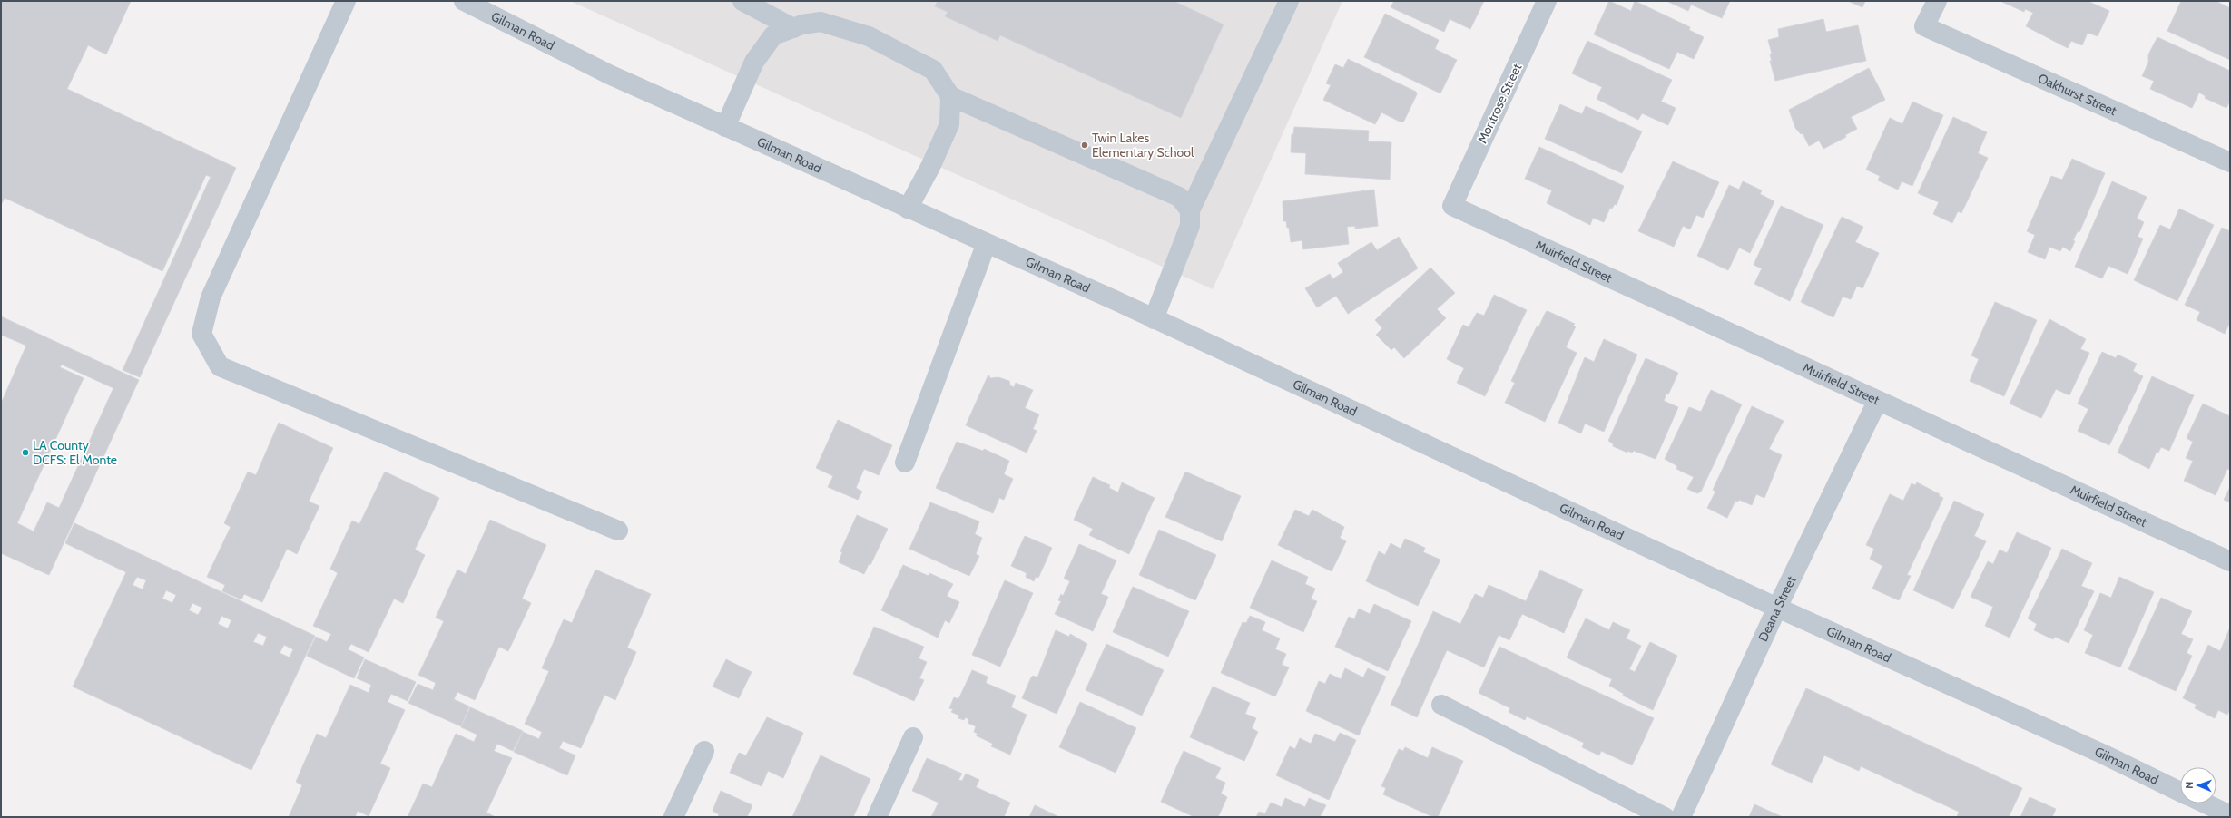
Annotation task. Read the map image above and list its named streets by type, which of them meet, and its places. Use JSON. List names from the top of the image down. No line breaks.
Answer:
{"streets":{"street":["Gilman Road","Oakhurst Street","Montrose Street","Muirfield Street","Deana Street"]},"crossings":[["Gilman Road","Deana Street"],["Montrose Street","Muirfield Street"],["Muirfield Street","Deana Street"]],"places":["Twin Lakes Elementary School","LA County DCFS: El Monte"],"north":"left"}
